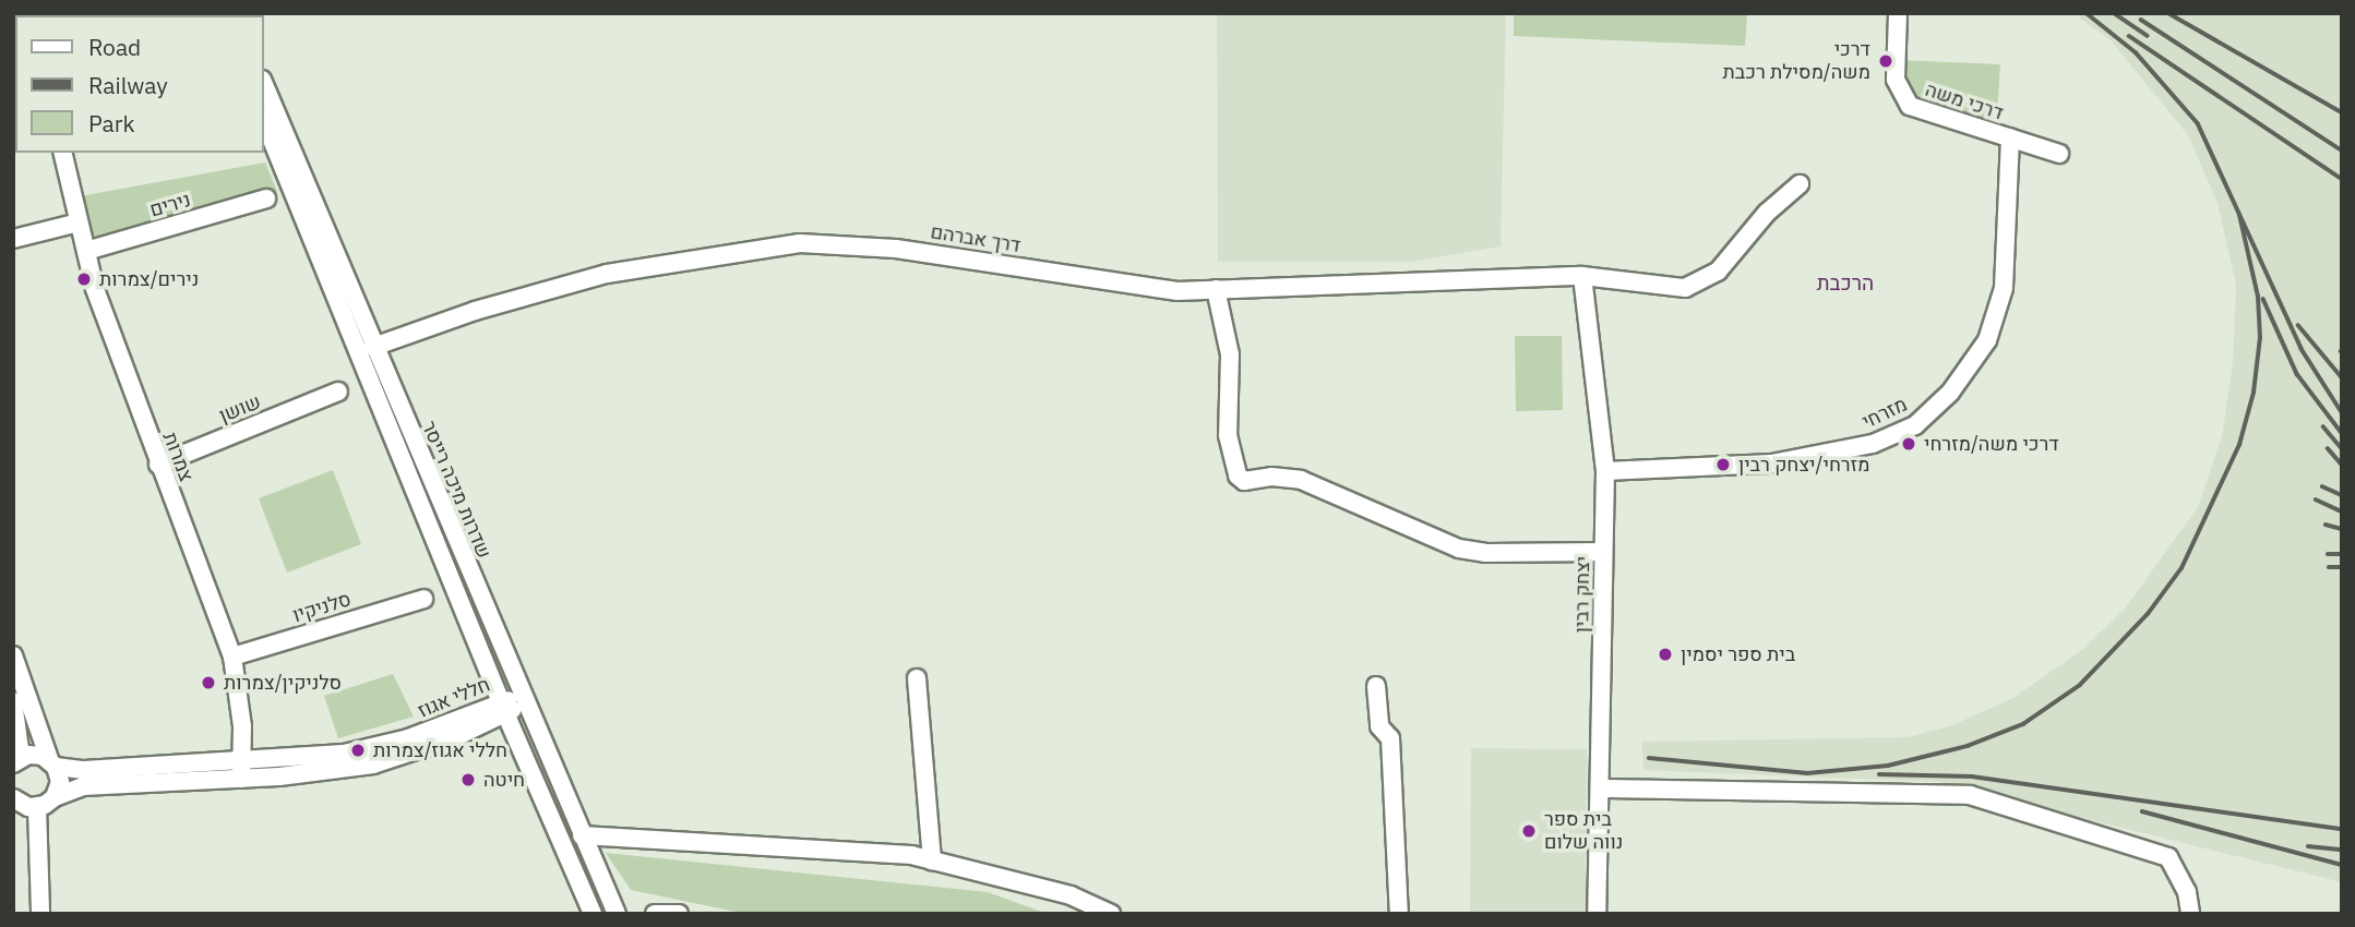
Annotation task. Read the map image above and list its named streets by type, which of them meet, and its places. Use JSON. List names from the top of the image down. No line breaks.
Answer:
{"streets":{"street":["דרכי משה","נירים","דרך אברהם","שושן","מזרחי","צמרות","שדרות מיכה רייסר","יצחק רבין","סלניקיו","חללי אגוז"]},"crossings":[["דרכי משה","מזרחי"],["נירים","צמרות"],["דרך אברהם","שדרות מיכה רייסר"],["דרך אברהם","יצחק רבין"],["שושן","צמרות"],["מזרחי","יצחק רבין"],["צמרות","סלניקיו"],["צמרות","חללי אגוז"],["שדרות מיכה רייסר","חללי אגוז"]],"districts":["הרכבת"],"places":["דרכי משה/מסילת רכבת","נירים/צמרות","דרכי משה/מזרחי","מזרחי/יצחק רבין","בית ספר יסמין","סלניקין/צמרות","חללי אגוז/צמרות","חיטה","בית ספר נווה שלום"],"legend":["Road","Railway","Park"]}
